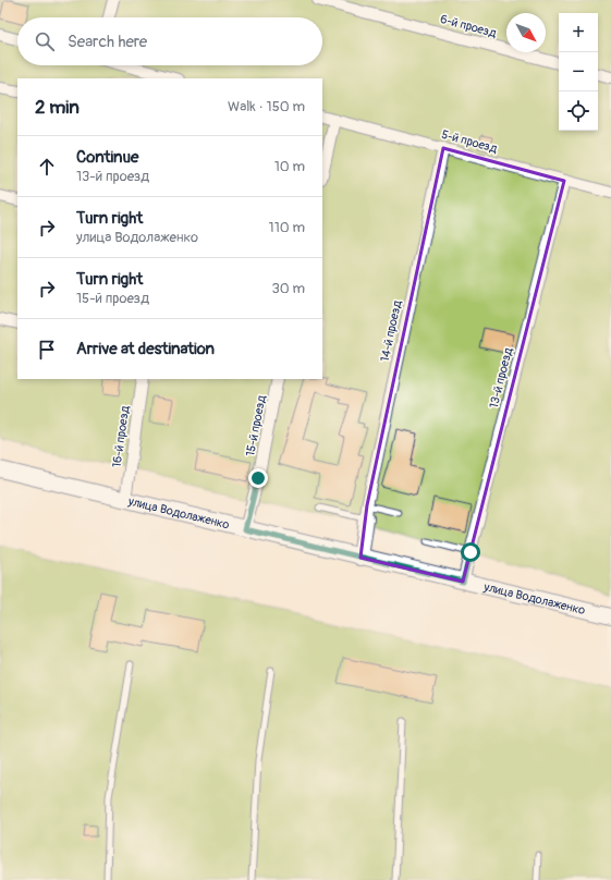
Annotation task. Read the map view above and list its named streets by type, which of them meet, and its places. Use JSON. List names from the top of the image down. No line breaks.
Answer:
{"streets":{"main road":["улица Водолаженко"],"street":["6-й проезд","5-й проезд","14-й проезд","13-й проезд","15-й проезд","16-й проезд"]},"crossings":[["5-й проезд","14-й проезд"],["5-й проезд","13-й проезд"],["13-й проезд","улица Водолаженко"],["15-й проезд","улица Водолаженко"],["16-й проезд","улица Водолаженко"]],"north":"bottom right","page":{"map_buttons":["+","−"],"search":"Search here","heading":["2 min","Walk · 150 m"],"list":[["Continue","13-й проезд","10 m"],["Turn right","улица Водолаженко","110 m"],["Turn right","15-й проезд","30 m"],"Arrive at destination"]}}
